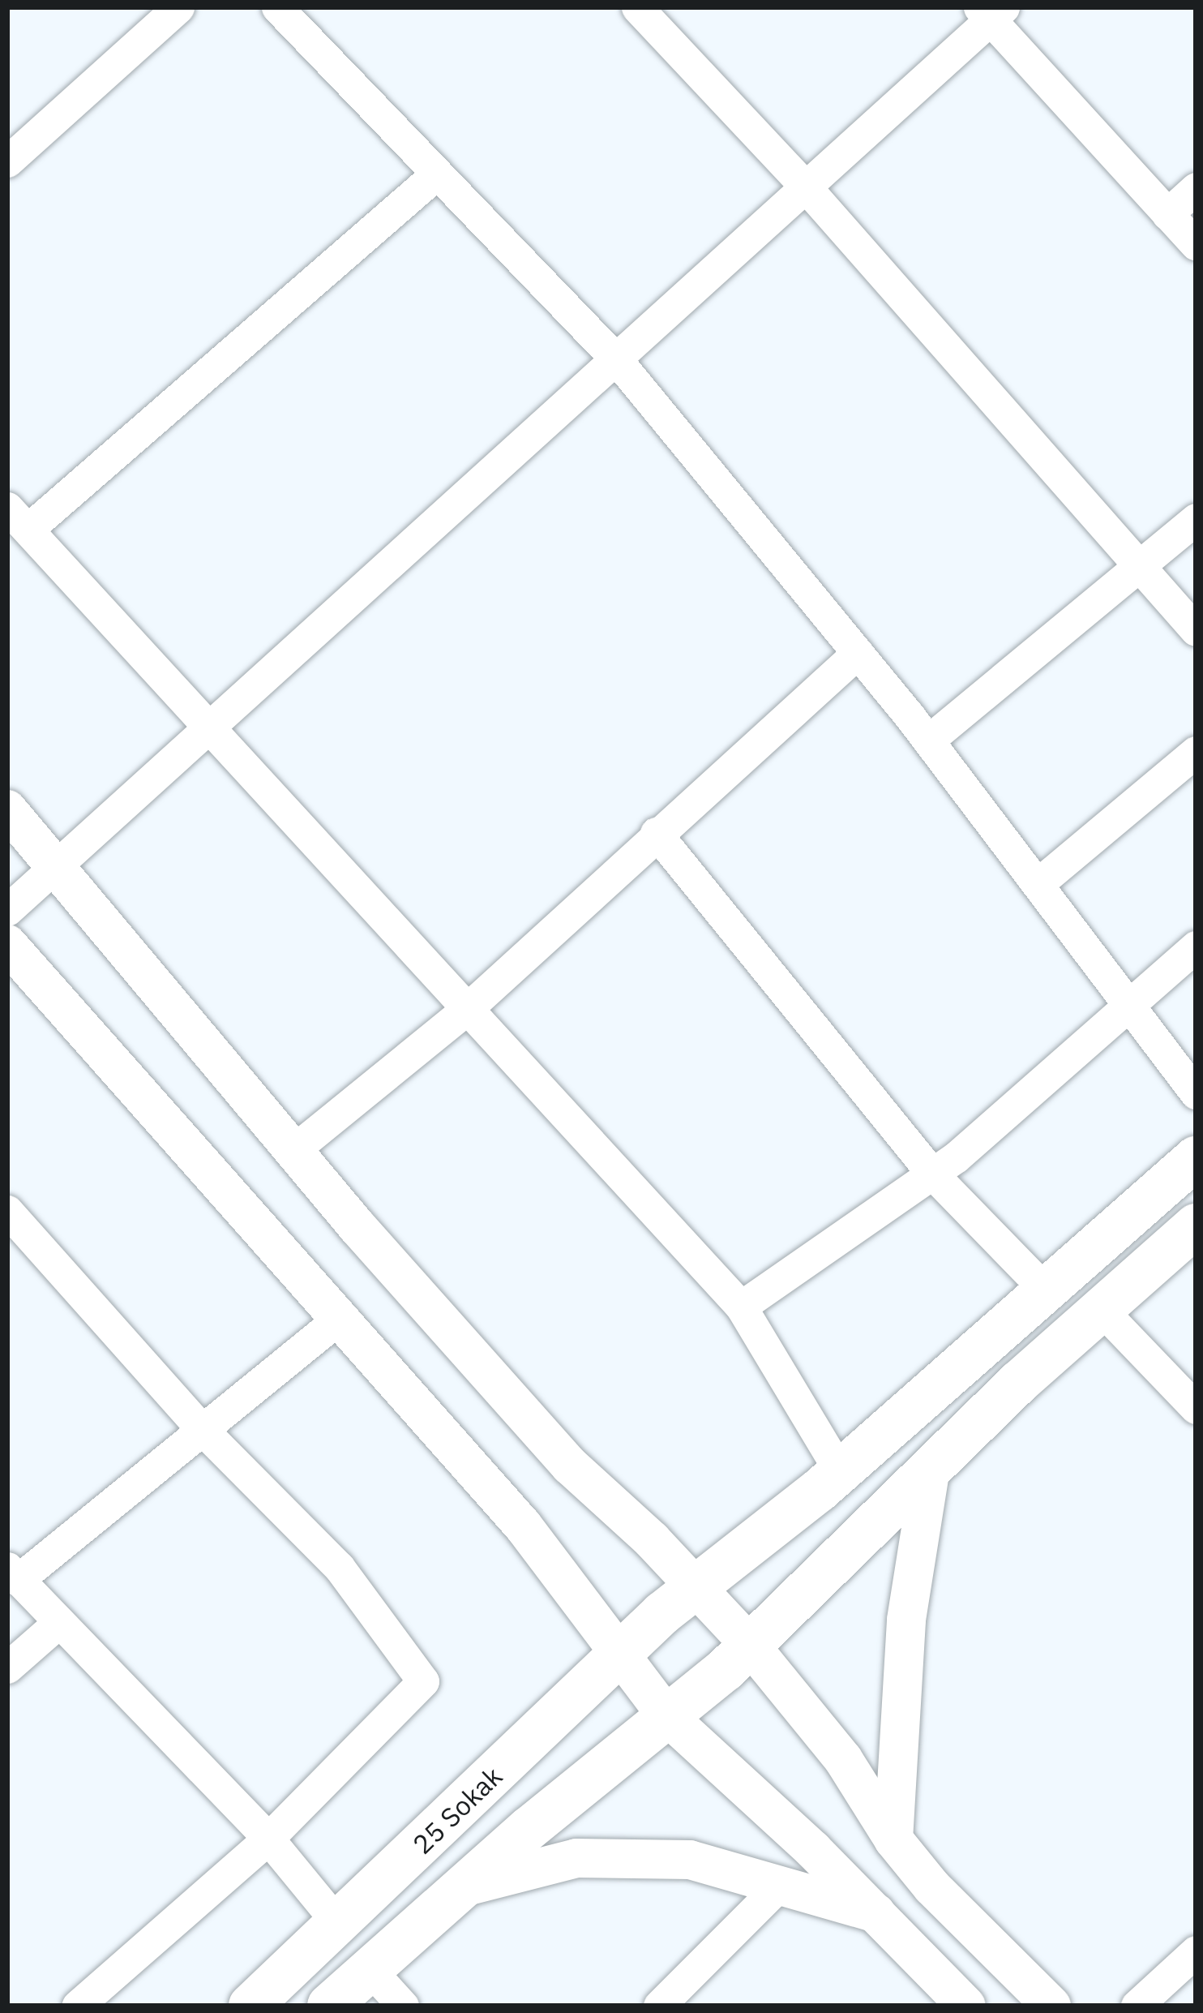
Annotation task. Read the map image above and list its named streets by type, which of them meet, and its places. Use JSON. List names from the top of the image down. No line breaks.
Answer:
{"streets":{"main road":["25 Sokak"]}}
